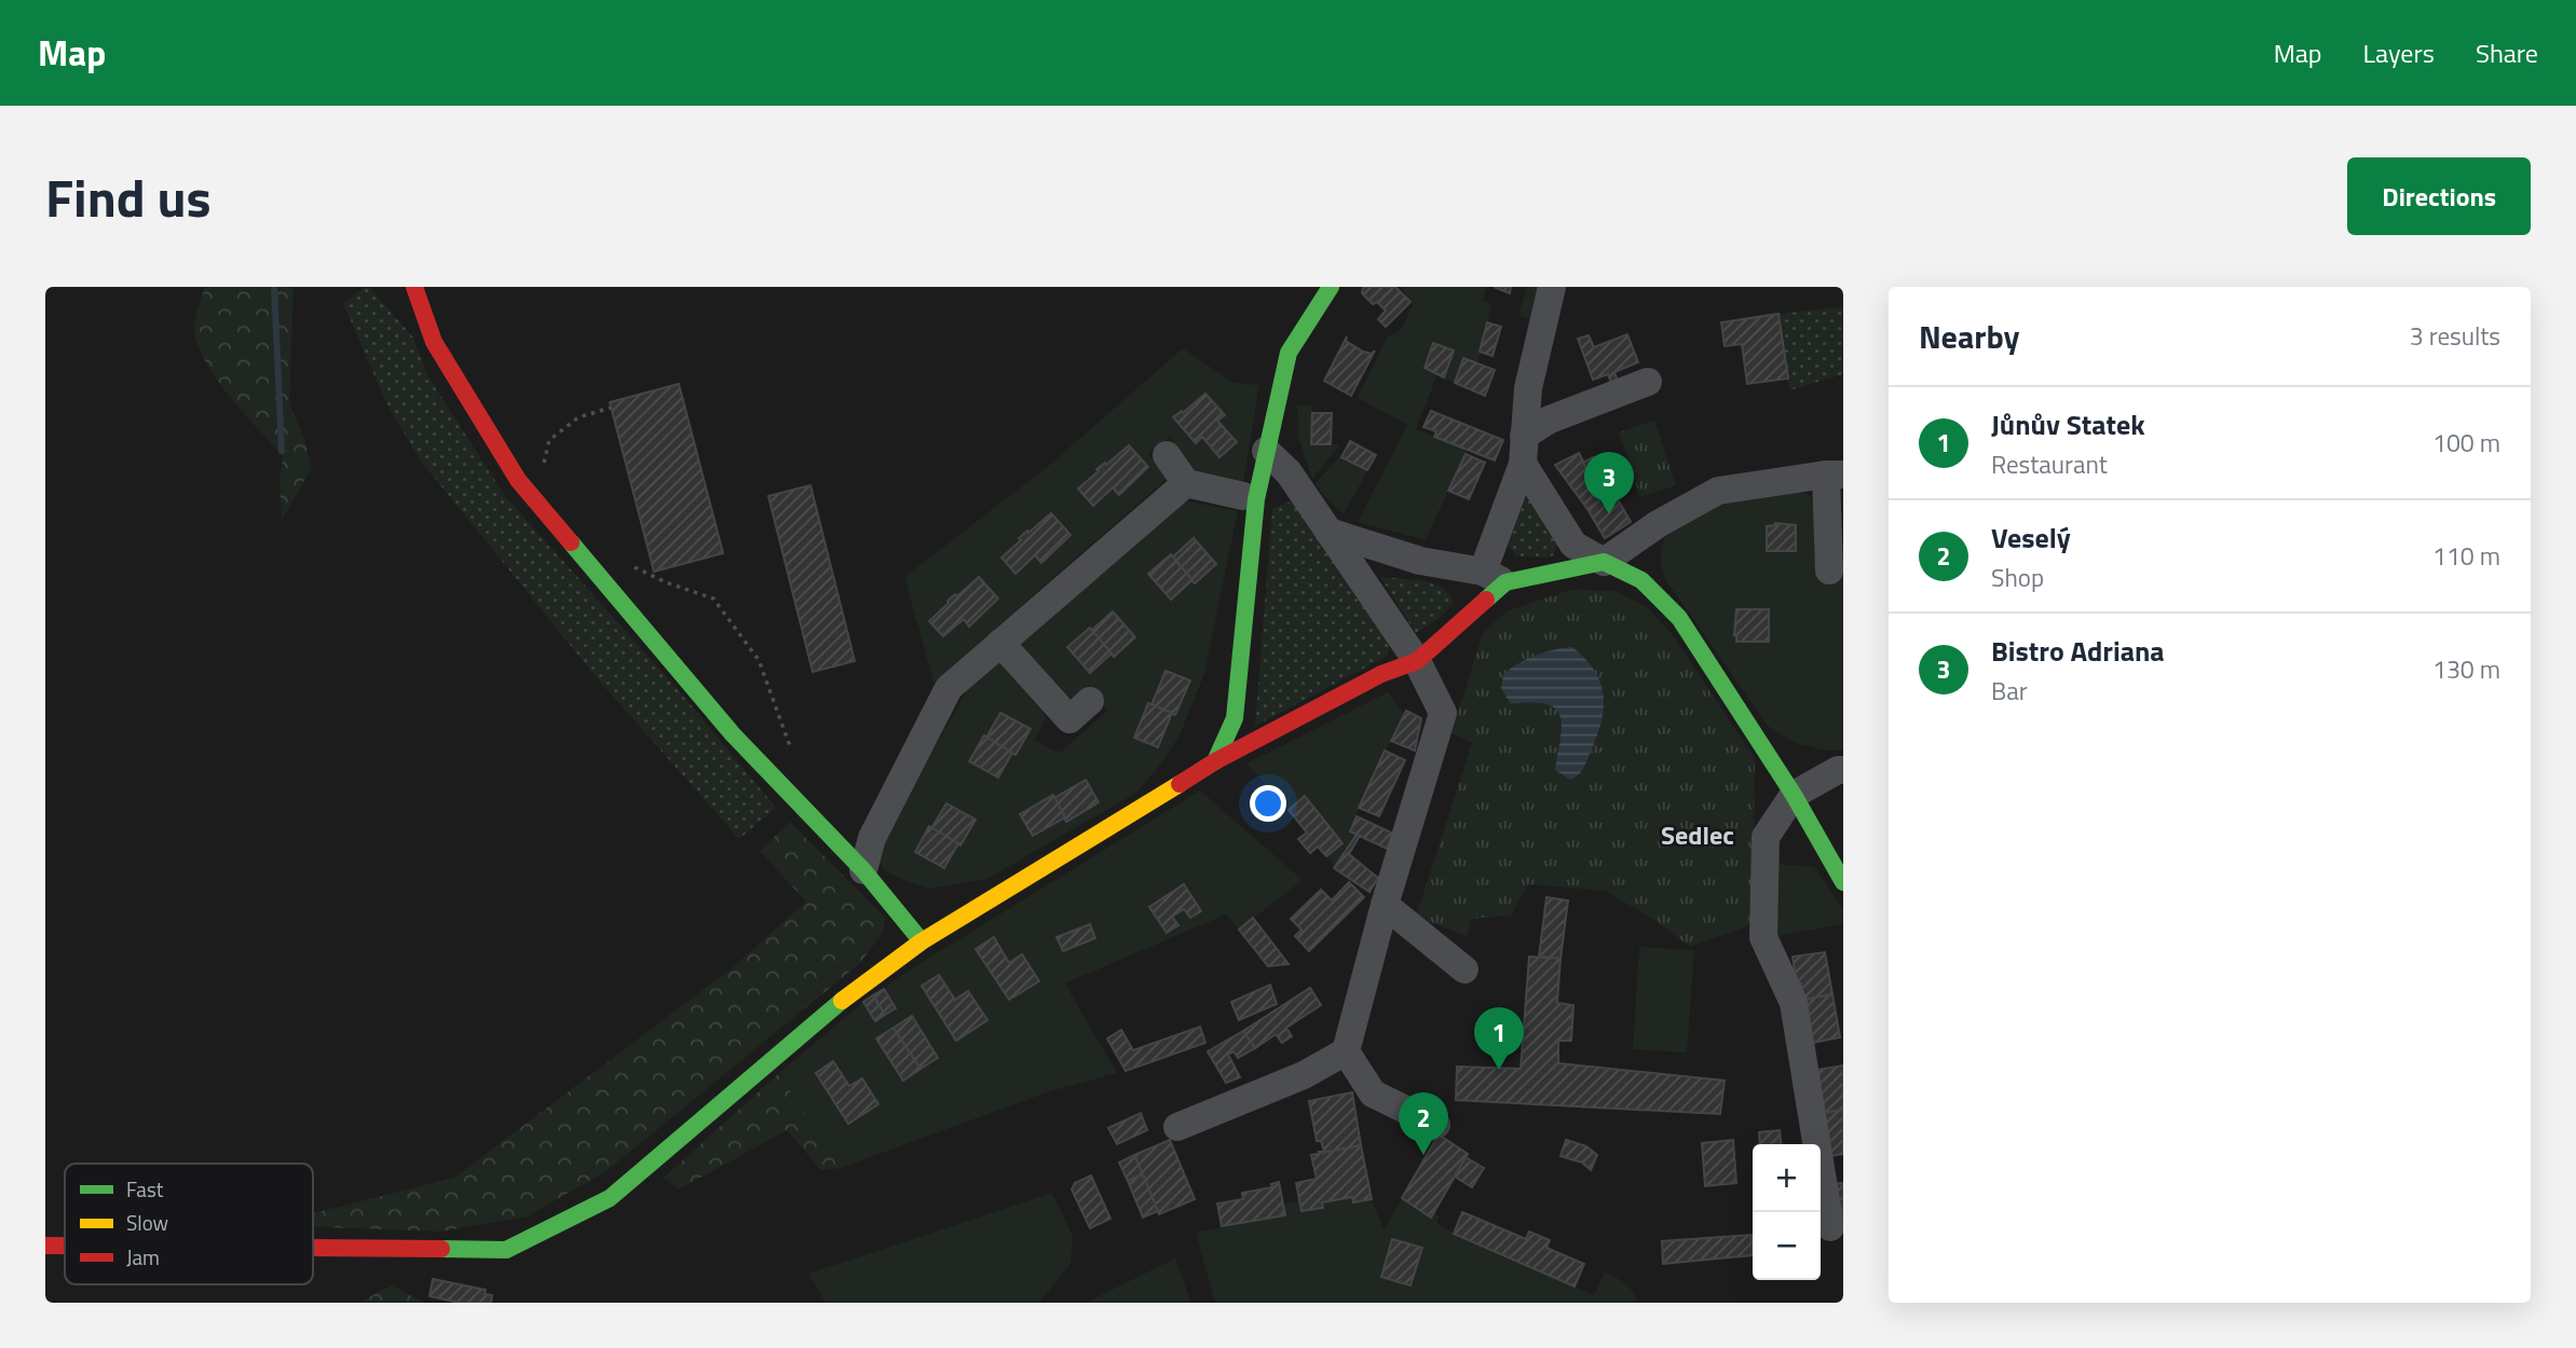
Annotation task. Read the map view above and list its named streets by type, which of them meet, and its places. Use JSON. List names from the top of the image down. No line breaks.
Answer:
{"districts":["Sedlec"],"legend":["Fast","Slow","Jam"],"page":{"header":"Map","nav":["Map","Layers","Share"],"title":"Find us","buttons":"Directions","heading":["Nearby","3 results"],"list":[{"mark":"1","name":"Jůnův Statek","note":"Restaurant","value":"100 m"},{"mark":"2","name":"Veselý","note":"Shop","value":"110 m"},{"mark":"3","name":"Bistro Adriana","note":"Bar","value":"130 m"}],"pins":["3","1","2"],"map_buttons":["+","−"]}}
